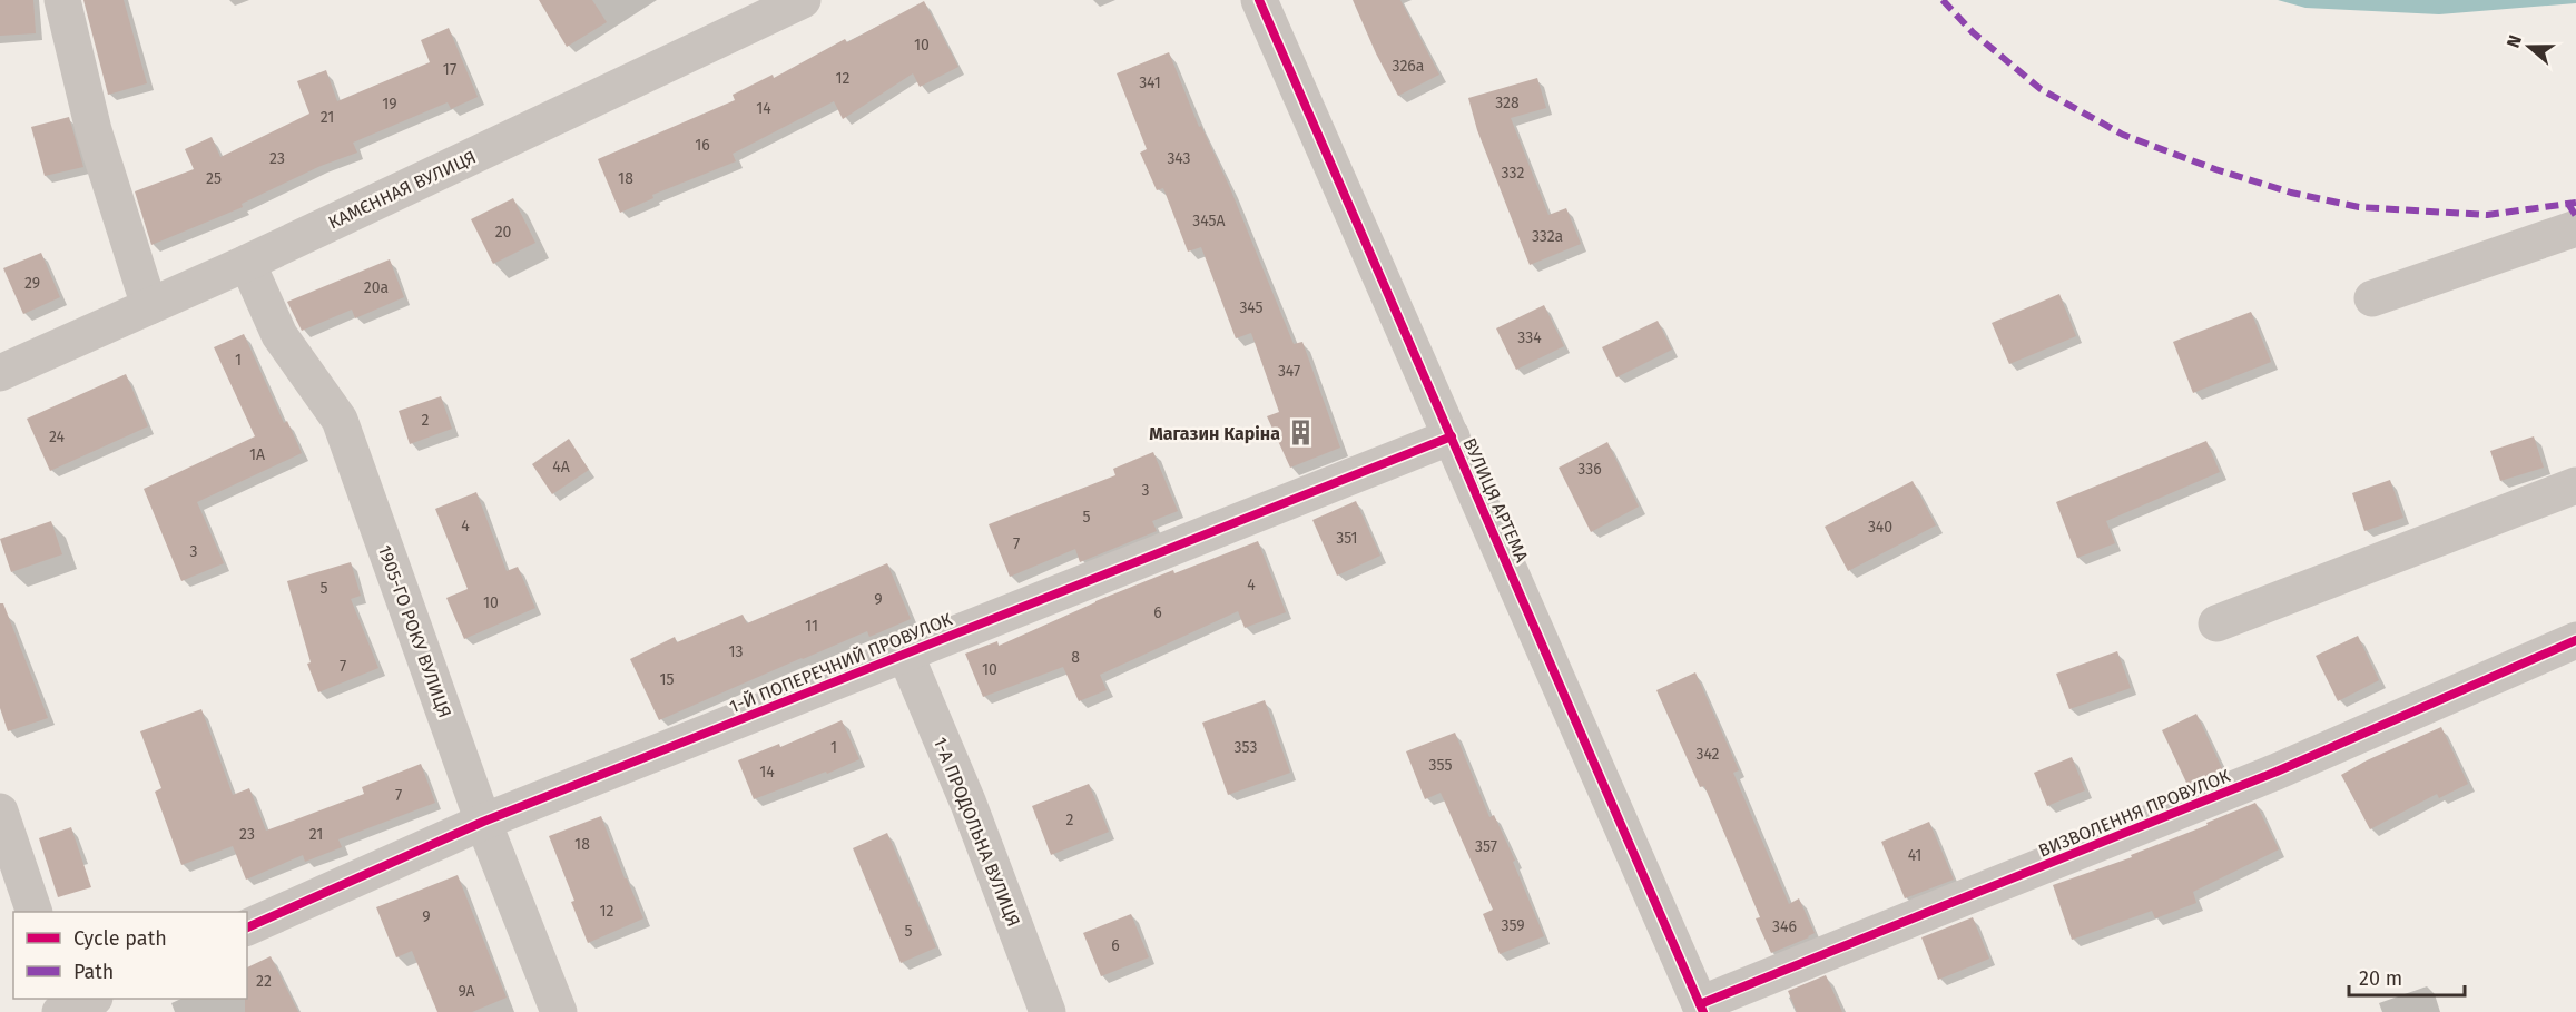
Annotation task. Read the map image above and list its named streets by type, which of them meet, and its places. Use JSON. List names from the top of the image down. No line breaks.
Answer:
{"streets":{"street":["КАМЄННАЯ ВУЛИЦЯ","ВУЛИЦЯ АРТЕМА","1905-ГО РОКУ ВУЛИЦЯ","1-Й ПОПЕРЕЧНИЙ ПРОВУЛОК","ВИЗВОЛЕННЯ ПРОВУЛОК","1-А ПРОДОЛЬНА ВУЛИЦЯ"]},"crossings":[["КАМЄННАЯ ВУЛИЦЯ","1905-ГО РОКУ ВУЛИЦЯ"],["ВУЛИЦЯ АРТЕМА","1-Й ПОПЕРЕЧНИЙ ПРОВУЛОК"],["ВУЛИЦЯ АРТЕМА","ВИЗВОЛЕННЯ ПРОВУЛОК"],["1905-ГО РОКУ ВУЛИЦЯ","1-Й ПОПЕРЕЧНИЙ ПРОВУЛОК"],["1-Й ПОПЕРЕЧНИЙ ПРОВУЛОК","1-А ПРОДОЛЬНА ВУЛИЦЯ"]],"places":{"building":["Магазин Каріна"]},"house_numbers":["10","326а","17","12","341","328","19","14","21","16","23","343","332","25","18","345А","20","332а","29","20а","345","334","1","347","2","24","1А","4А","336","3","5","4","340","351","7","3","4","5","9","10","6","11","13","8","7","10","15","1","353","342","355","14","7","2","23","21","18","357","41","12","9","359","346","5","6","22","9А"],"legend":["Cycle path","Path"],"scale_bar":"20 m","north":"left"}
